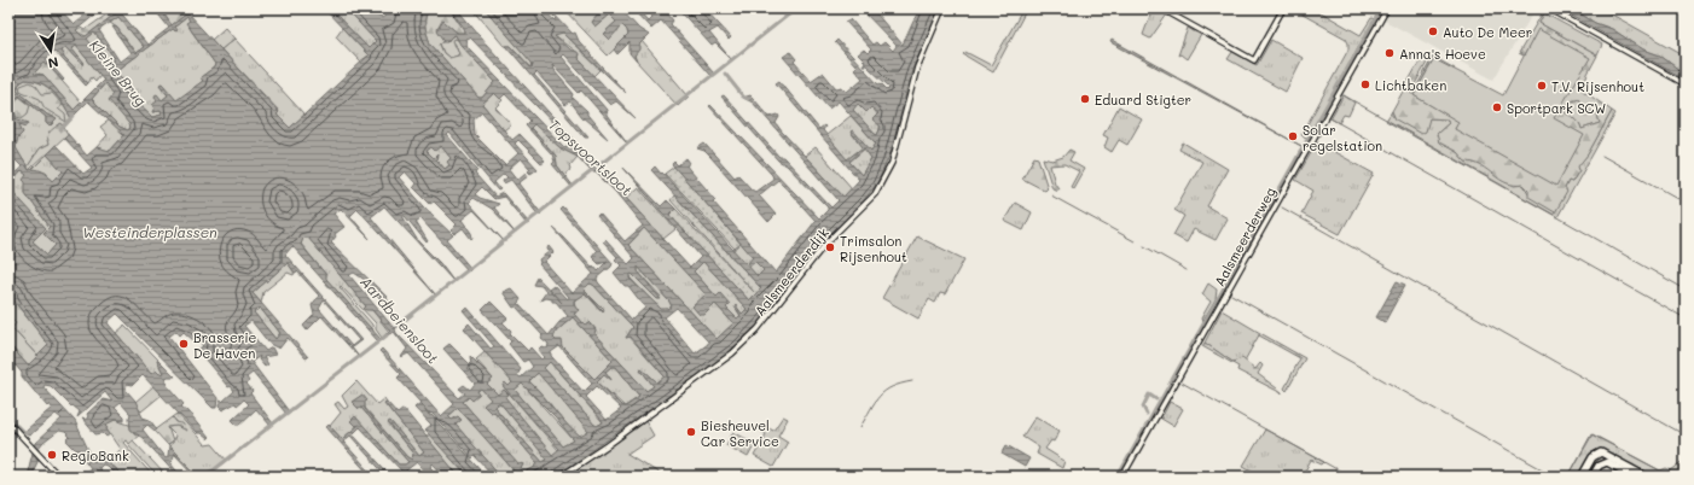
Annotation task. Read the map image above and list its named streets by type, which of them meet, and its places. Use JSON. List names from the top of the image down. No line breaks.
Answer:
{"streets":{"street":["Aalsmeerderweg","Aalsmeerderdijk"]},"water":["Kleine Brug","Topsvoortsloot","Westeinderplassen","Aardbeiensloot"],"places":["Auto De Meer","Anna's Hoeve","Lichtbaken","T.V. Rijsenhout","Eduard Stigter","Sportpark SCW","Solar regelstation","Trimsalon Rijsenhout","Brasserie De Haven","Biesheuvel Car Service","RegioBank"],"north":"bottom"}
